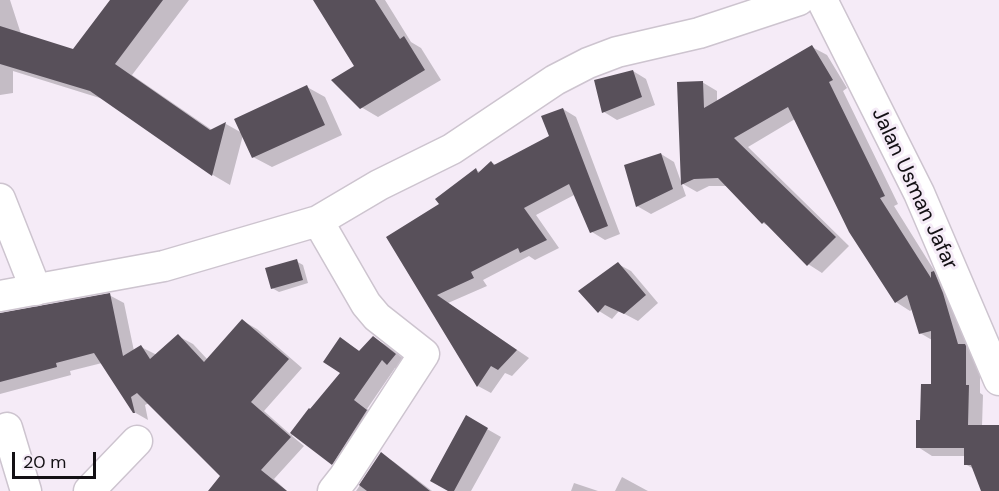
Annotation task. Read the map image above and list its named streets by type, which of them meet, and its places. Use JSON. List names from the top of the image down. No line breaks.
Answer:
{"streets":{"street":["Jalan Usman Jafar"]},"scale_bar":"20 m"}
